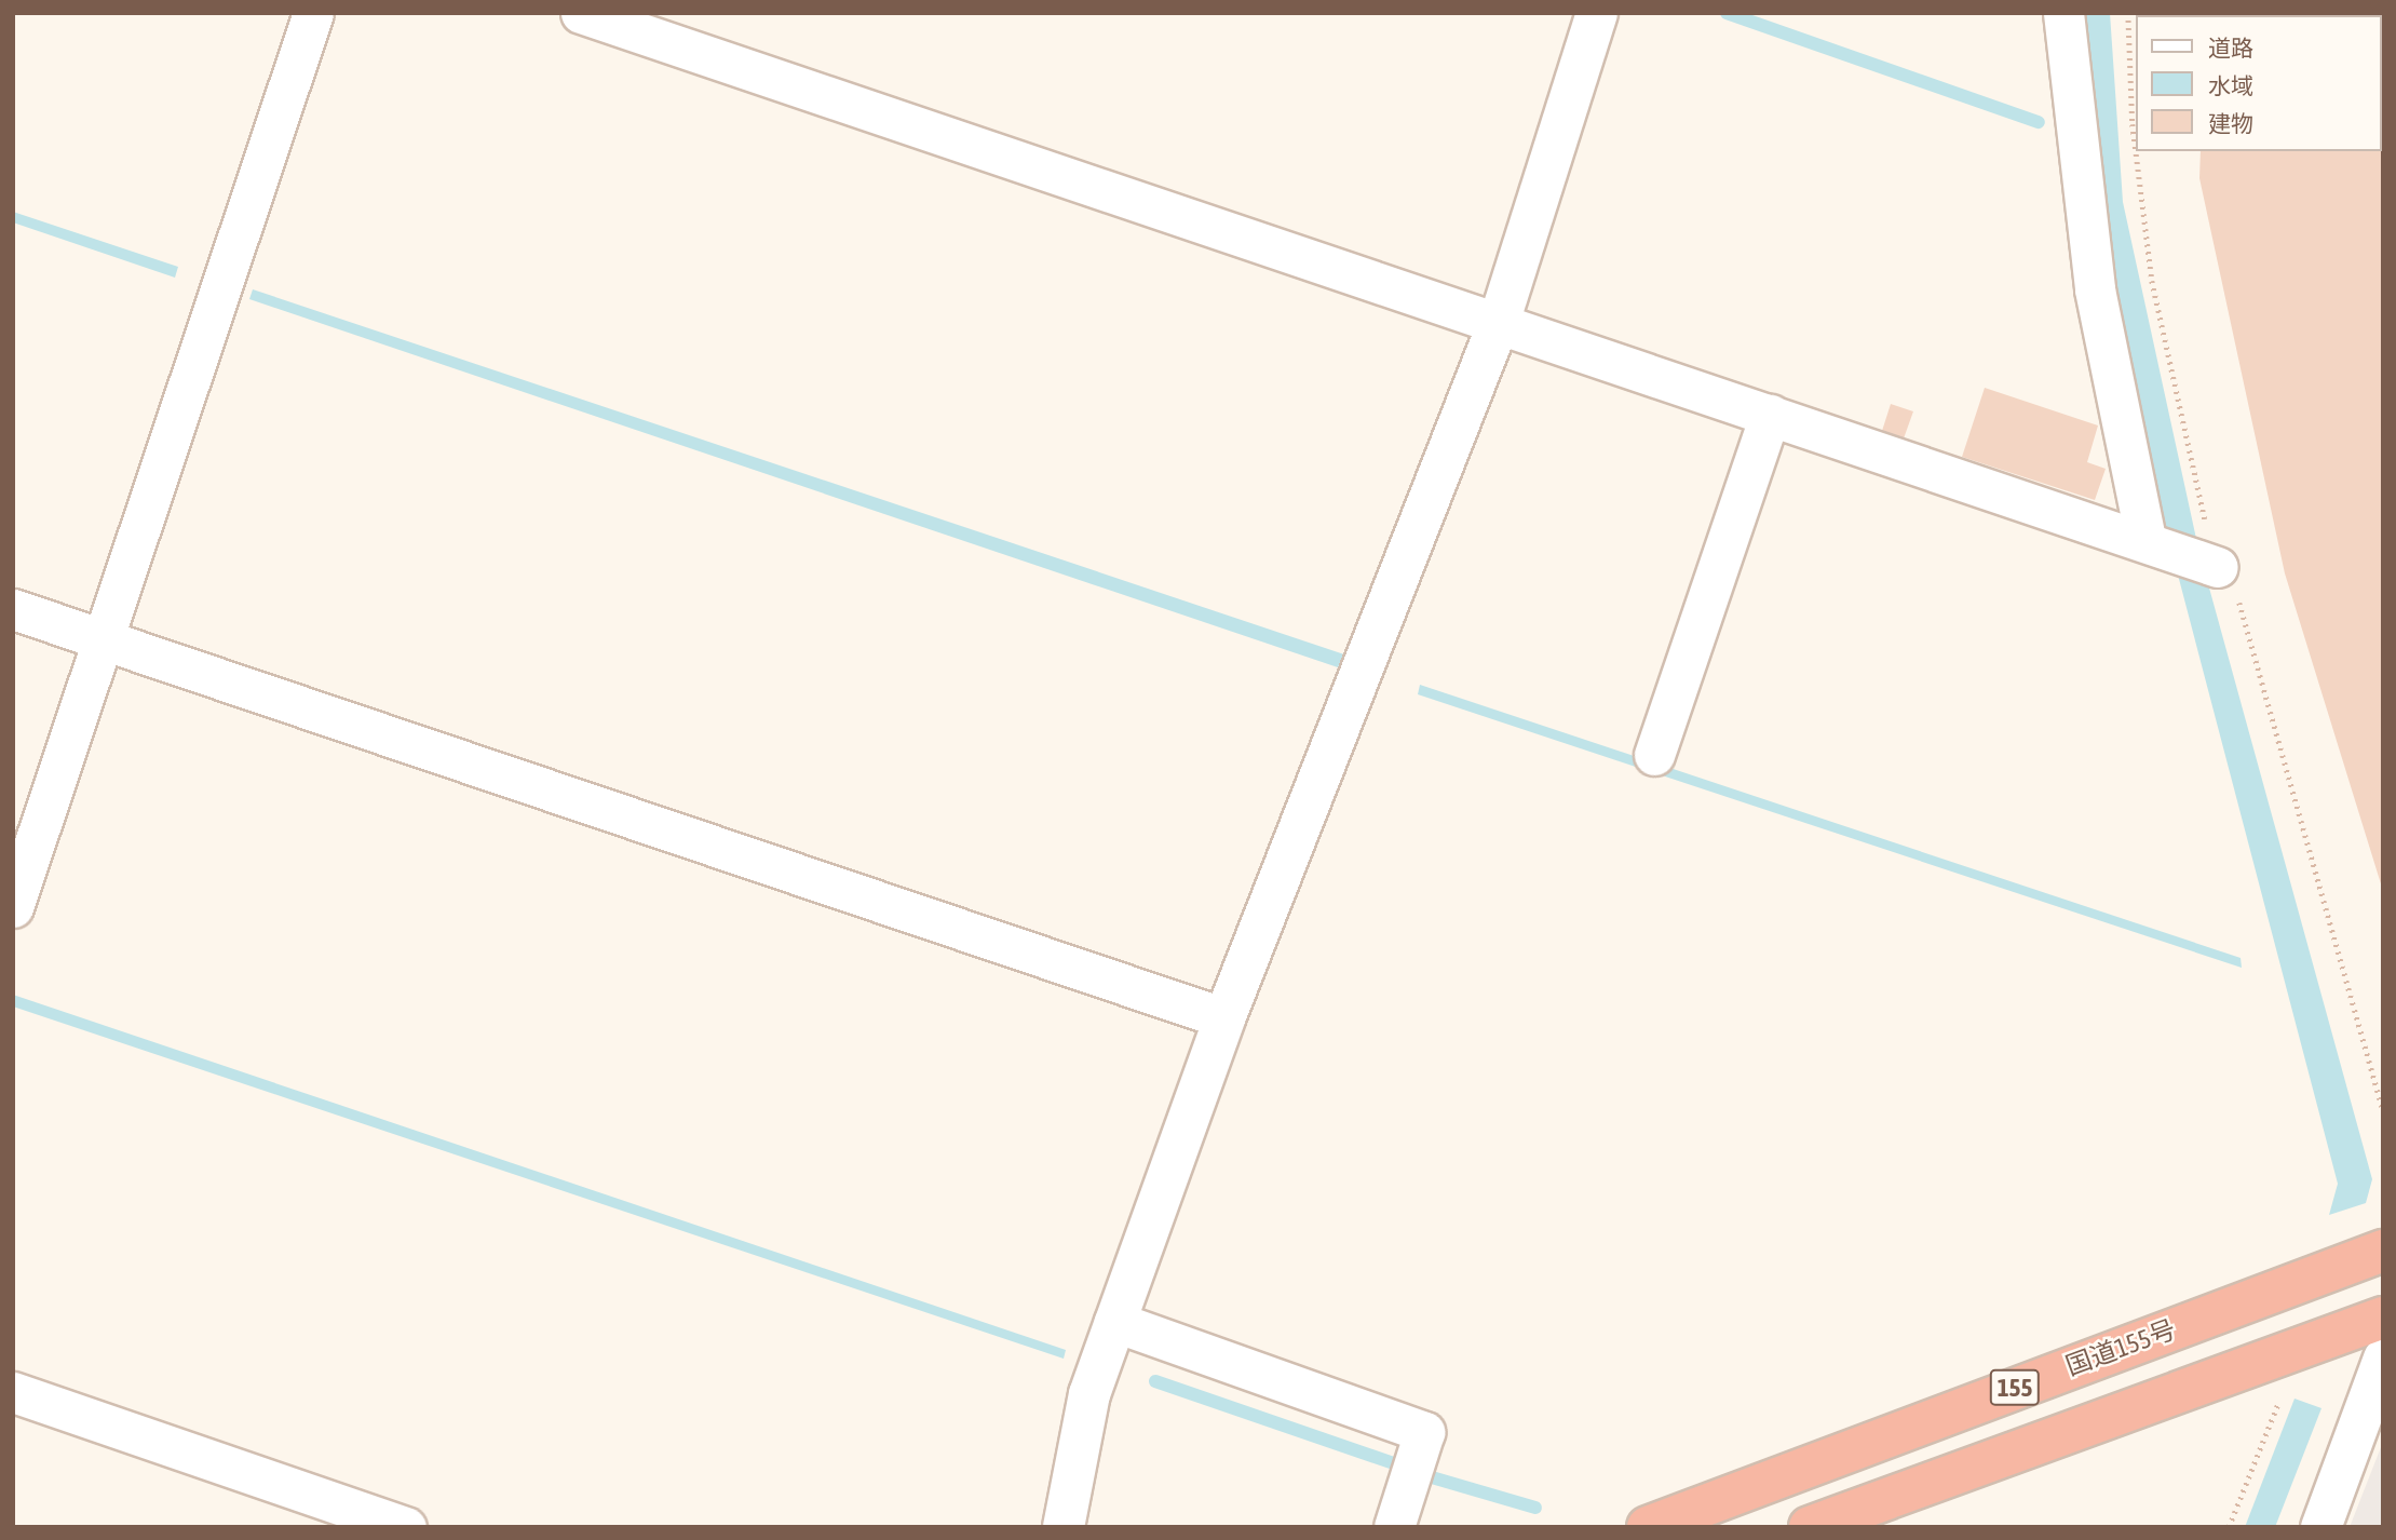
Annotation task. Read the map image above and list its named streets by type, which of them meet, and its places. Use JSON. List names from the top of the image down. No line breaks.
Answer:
{"streets":{"highway":["国道155号","155"]},"legend":["道路","水域","建物"]}
